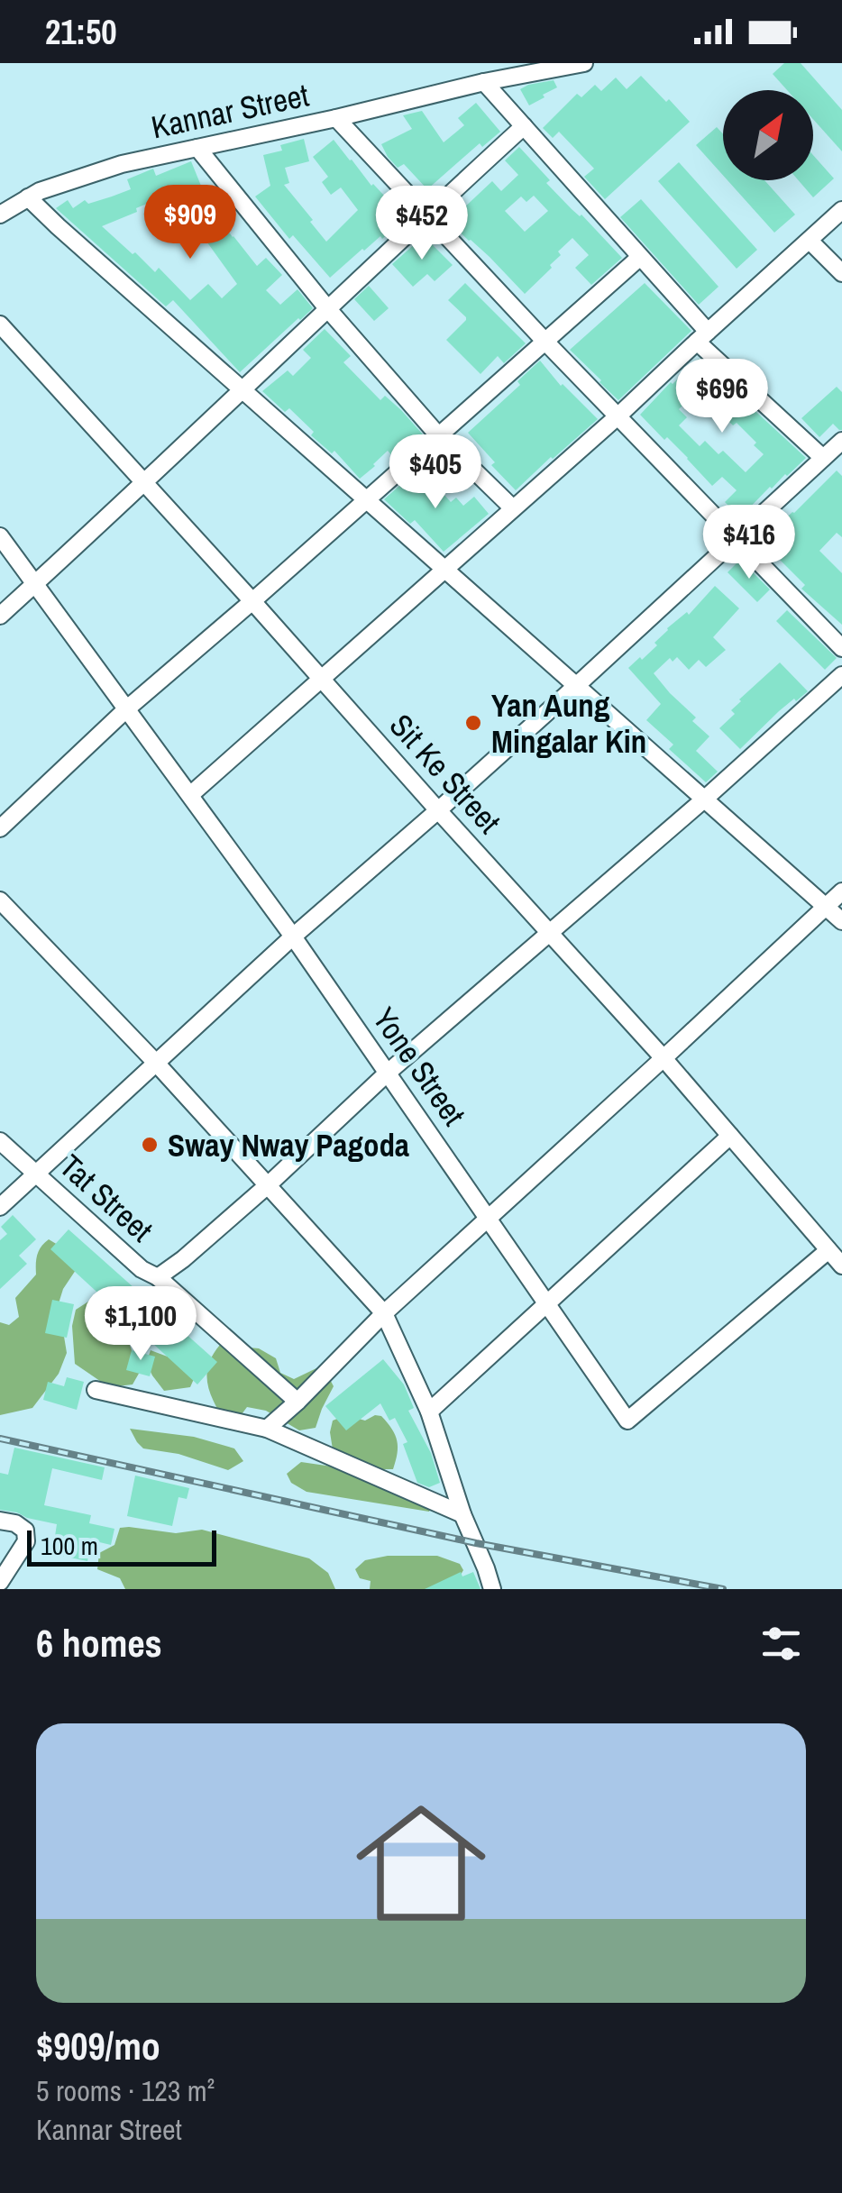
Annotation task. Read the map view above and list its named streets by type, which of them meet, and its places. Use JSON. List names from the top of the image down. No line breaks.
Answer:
{"streets":{"street":["Kannar Street","Sit Ke Street","Yone Street","Tat Street"]},"crossings":[["Sit Ke Street","Yone Street"]],"places":["Yan Aung Mingalar Kin","Sway Nway Pagoda"],"scale_bar":"100 m","north":"top right","page":{"status":"21:50","price":["$909","$452","$696","$405","$416","$1,100"],"scale":"100 m","heading":"6 homes","list":[{"name":"$909/mo","note":"5 rooms · 123 m² · Kannar Street"}]}}
